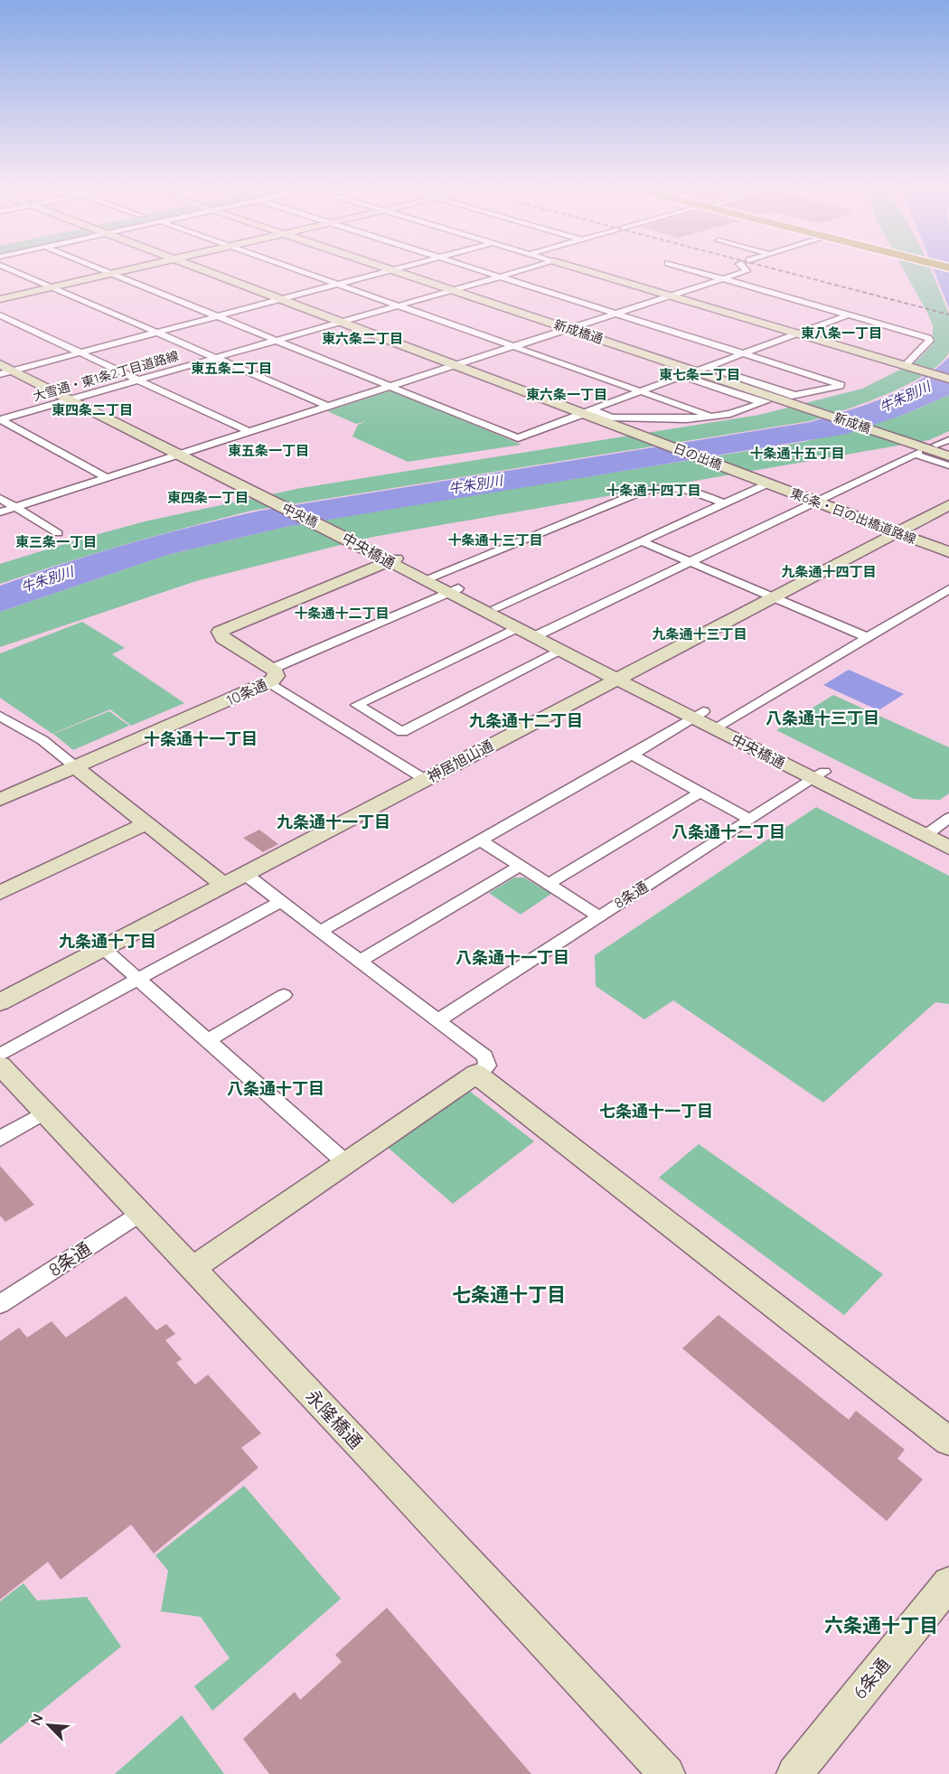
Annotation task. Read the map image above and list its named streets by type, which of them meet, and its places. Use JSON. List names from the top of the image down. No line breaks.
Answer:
{"streets":{"street":["新成橋通","大雪通・東1条2丁目道路線","新成橋","日の出橋","中央橋","東6条・日の出橋道路線","中央橋通","10条通","神居旭山通","8条通","永隆橋通","6条通"]},"crossings":[["新成橋通","大雪通・東1条2丁目道路線"],["新成橋通","新成橋"],["日の出橋","東6条・日の出橋道路線"],["中央橋","中央橋通"],["東6条・日の出橋道路線","神居旭山通"],["中央橋通","10条通"],["中央橋通","神居旭山通"],["中央橋通","8条通"],["8条通","永隆橋通"]],"districts":["東八条一丁目","東六条二丁目","東五条二丁目","東七条一丁目","東六条一丁目","東四条二丁目","東五条一丁目","十条通十五丁目","十条通十四丁目","東四条一丁目","十条通十三丁目","東三条一丁目","九条通十四丁目","十条通十二丁目","九条通十三丁目","八条通十三丁目","九条通十二丁目","十条通十一丁目","九条通十一丁目","八条通十二丁目","九条通十丁目","八条通十一丁目","八条通十丁目","七条通十一丁目","七条通十丁目","六条通十丁目"],"water":["牛朱別川"],"north":"top left"}
